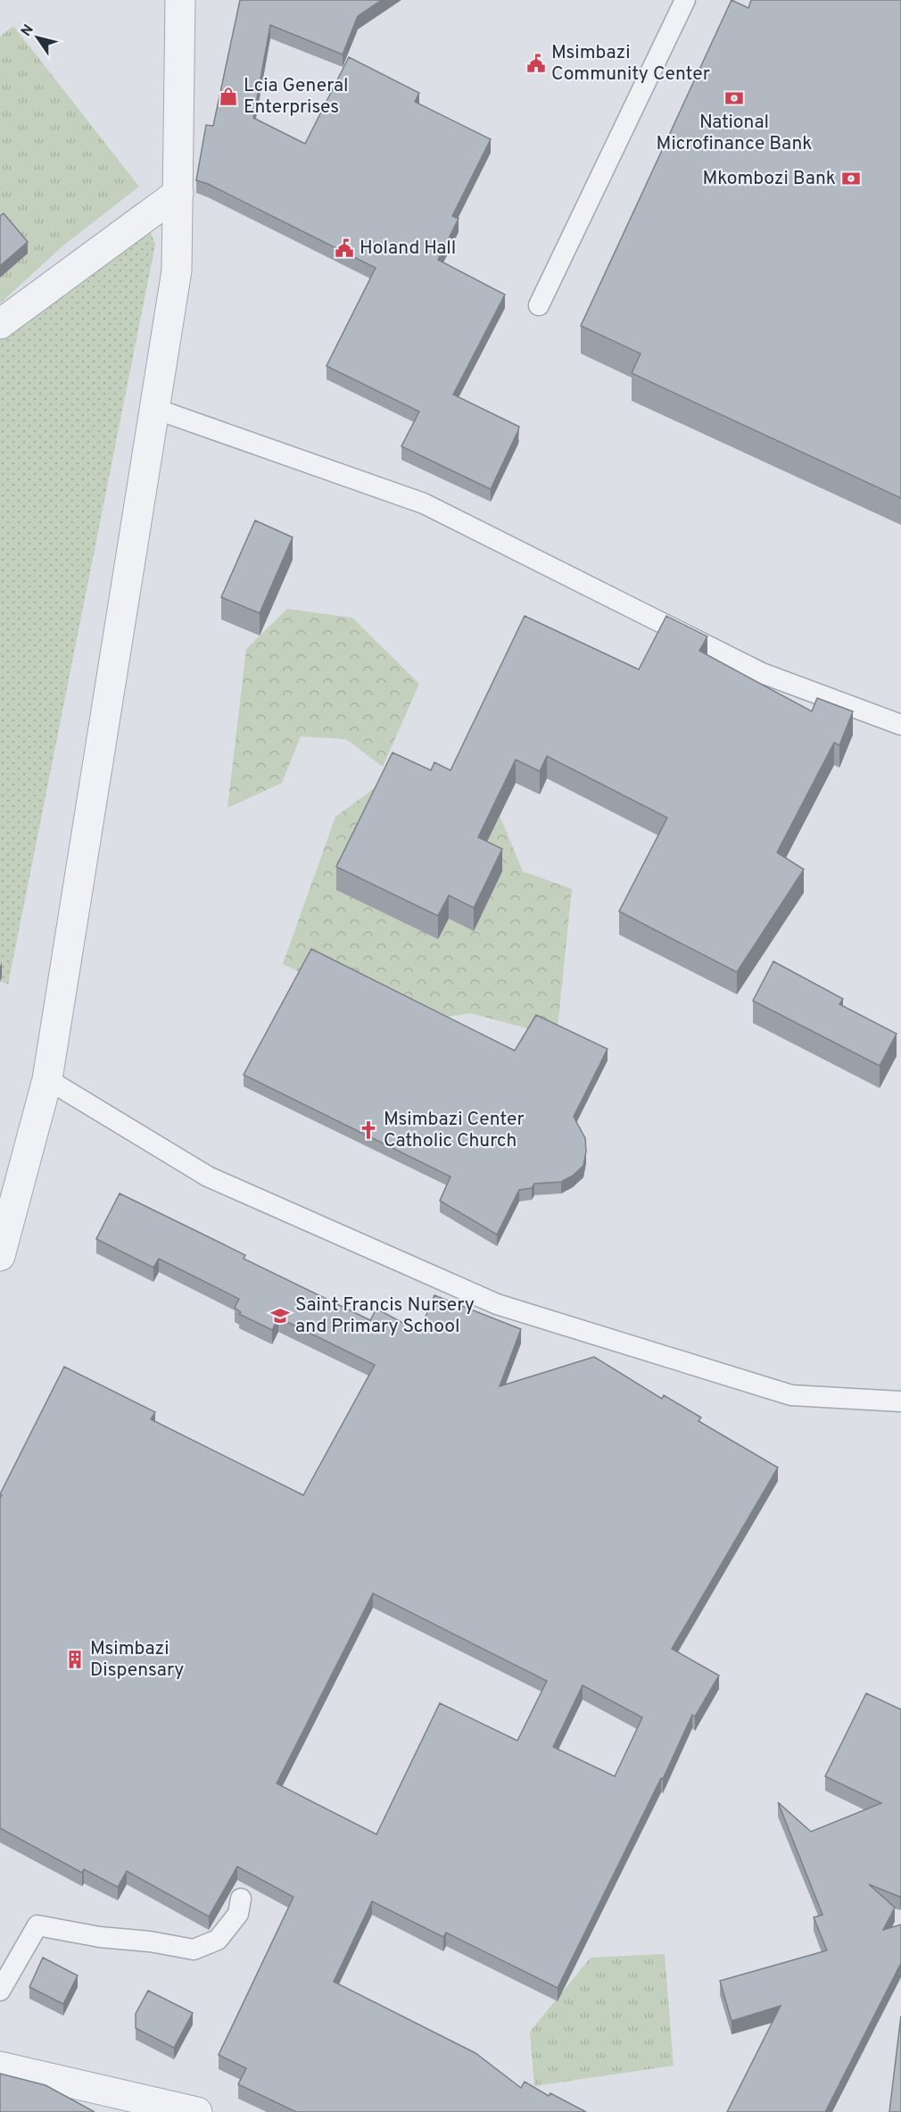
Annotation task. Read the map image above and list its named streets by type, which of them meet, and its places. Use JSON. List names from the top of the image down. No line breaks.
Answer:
{"places":{"public building":["Msimbazi Community Center","Holand Hall"],"shop":["Lcia General Enterprises"],"bank":["National Microfinance Bank","Mkombozi Bank"],"church":["Msimbazi Center Catholic Church"],"school or university":["Saint Francis Nursery and Primary School"],"building":["Msimbazi Dispensary"]},"north":"top left"}
